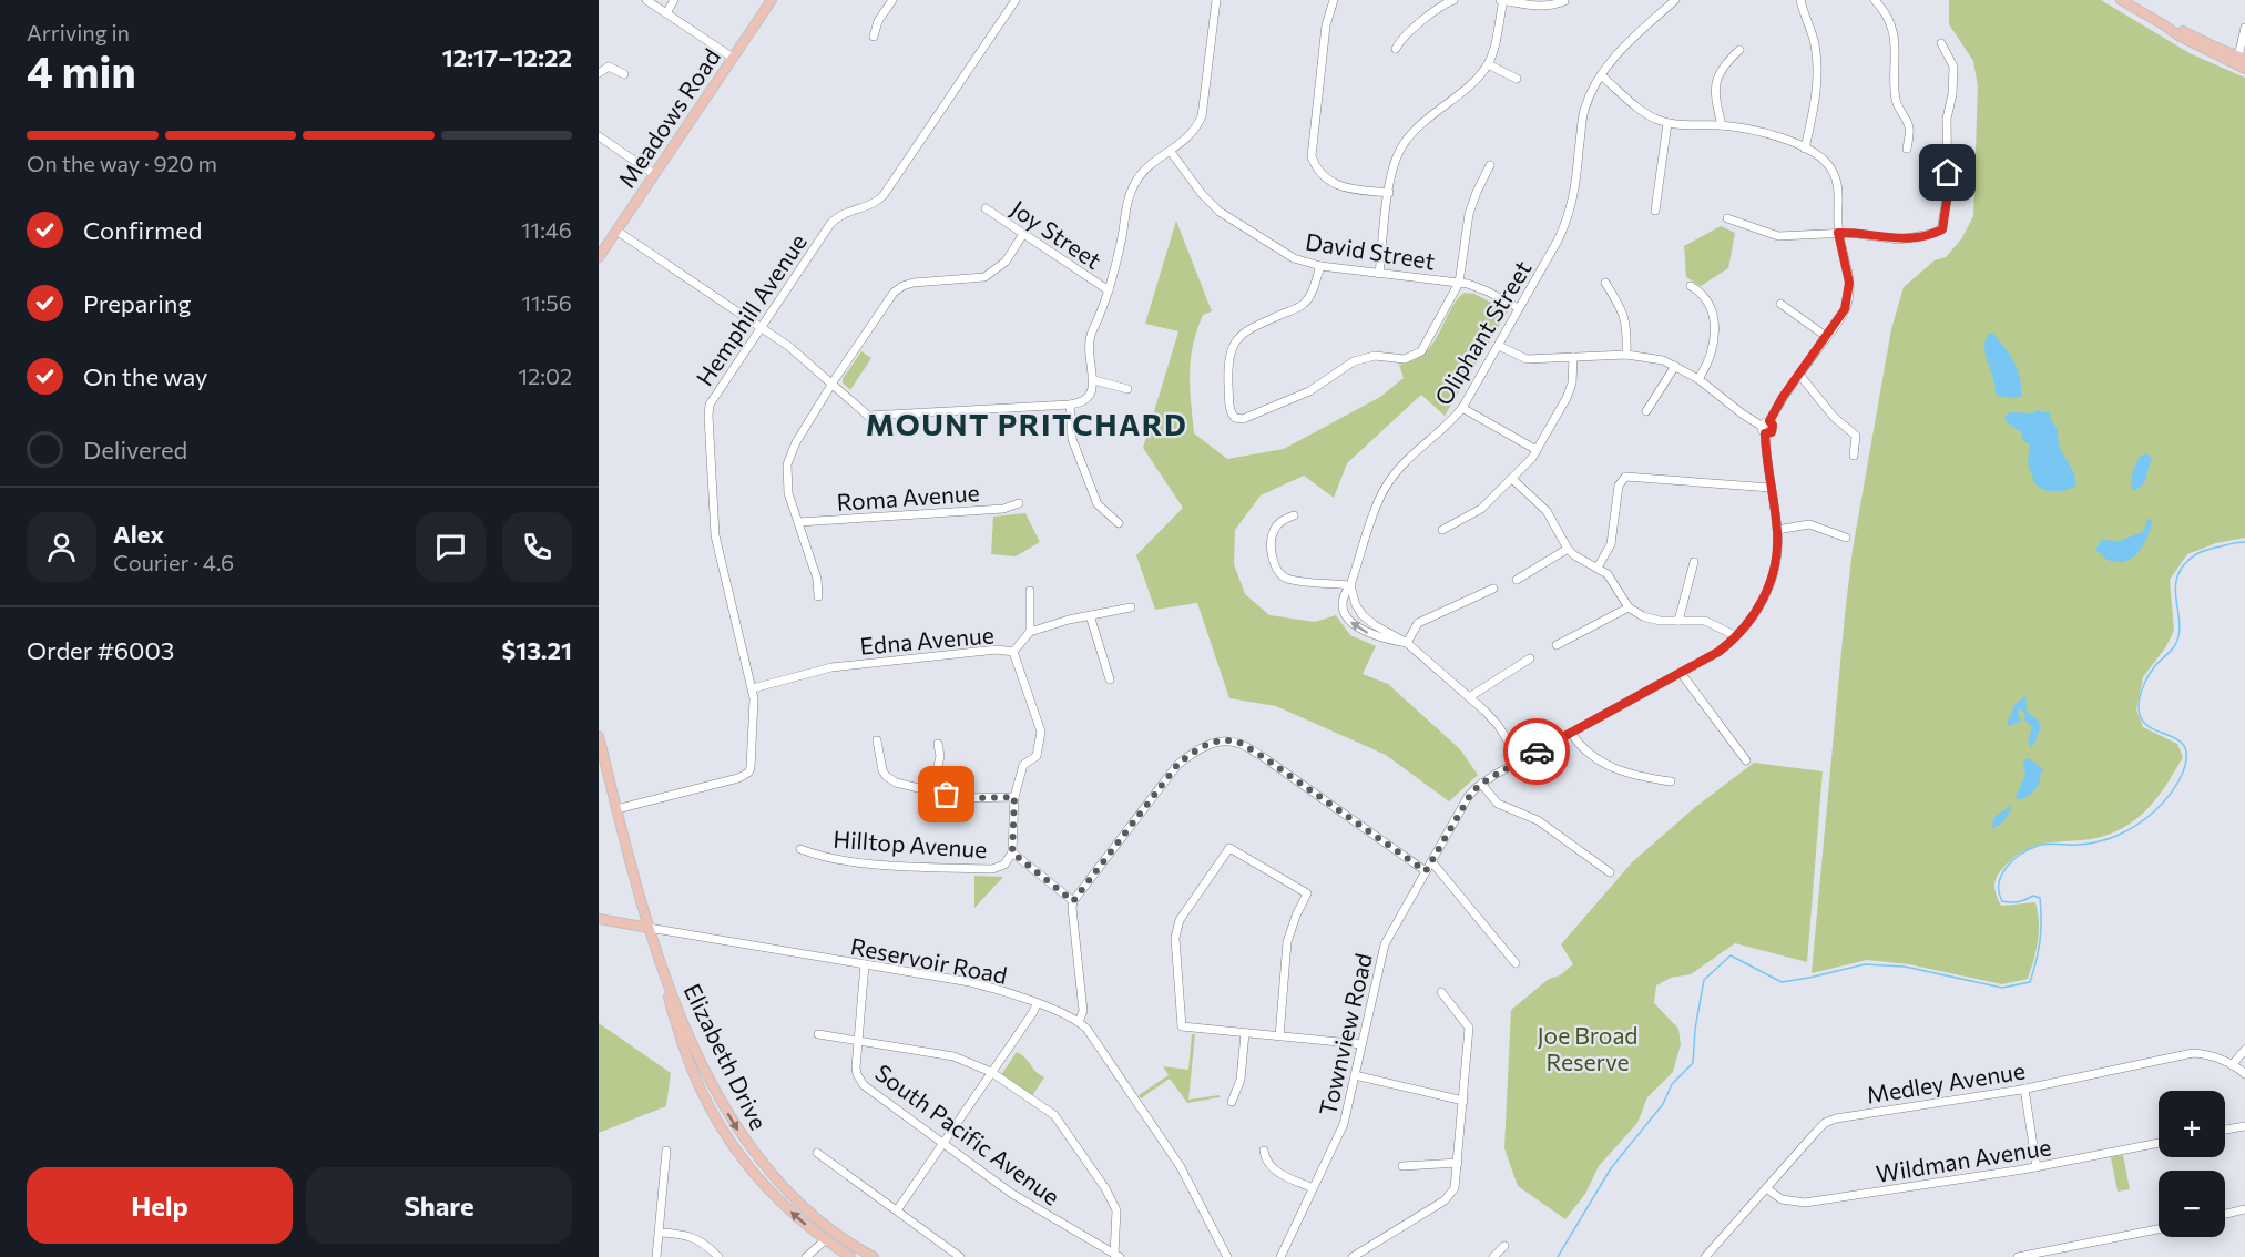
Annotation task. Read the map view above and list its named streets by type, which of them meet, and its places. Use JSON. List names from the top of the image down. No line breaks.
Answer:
{"streets":{"main road":["Meadows Road","Elizabeth Drive"],"street":["Joy Street","David Street","Hemphill Avenue","Oliphant Street","Roma Avenue","Edna Avenue","Hilltop Avenue","Reservoir Road","Townview Road","Medley Avenue","South Pacific Avenue","Wildman Avenue"]},"crossings":[["David Street","Oliphant Street"],["Hemphill Avenue","Edna Avenue"],["Hemphill Avenue","Elizabeth Drive"],["Oliphant Street","Townview Road"],["Edna Avenue","Hilltop Avenue"],["Reservoir Road","Elizabeth Drive"],["Reservoir Road","South Pacific Avenue"],["Medley Avenue","Wildman Avenue"]],"districts":["MOUNT PRITCHARD"],"parks":["Joe Broad Reserve"],"page":{"heading":["4 min","Arriving in","12:17–12:22"],"panel":["Alex","Courier · 4.6","Order #6003","$13.21"],"bar":"On the way · 920 m","list":[["Confirmed","11:46"],["Preparing","11:56"],["On the way","12:02"],"Delivered"],"map_buttons":["+","−"],"buttons":["Help","Share"]}}
